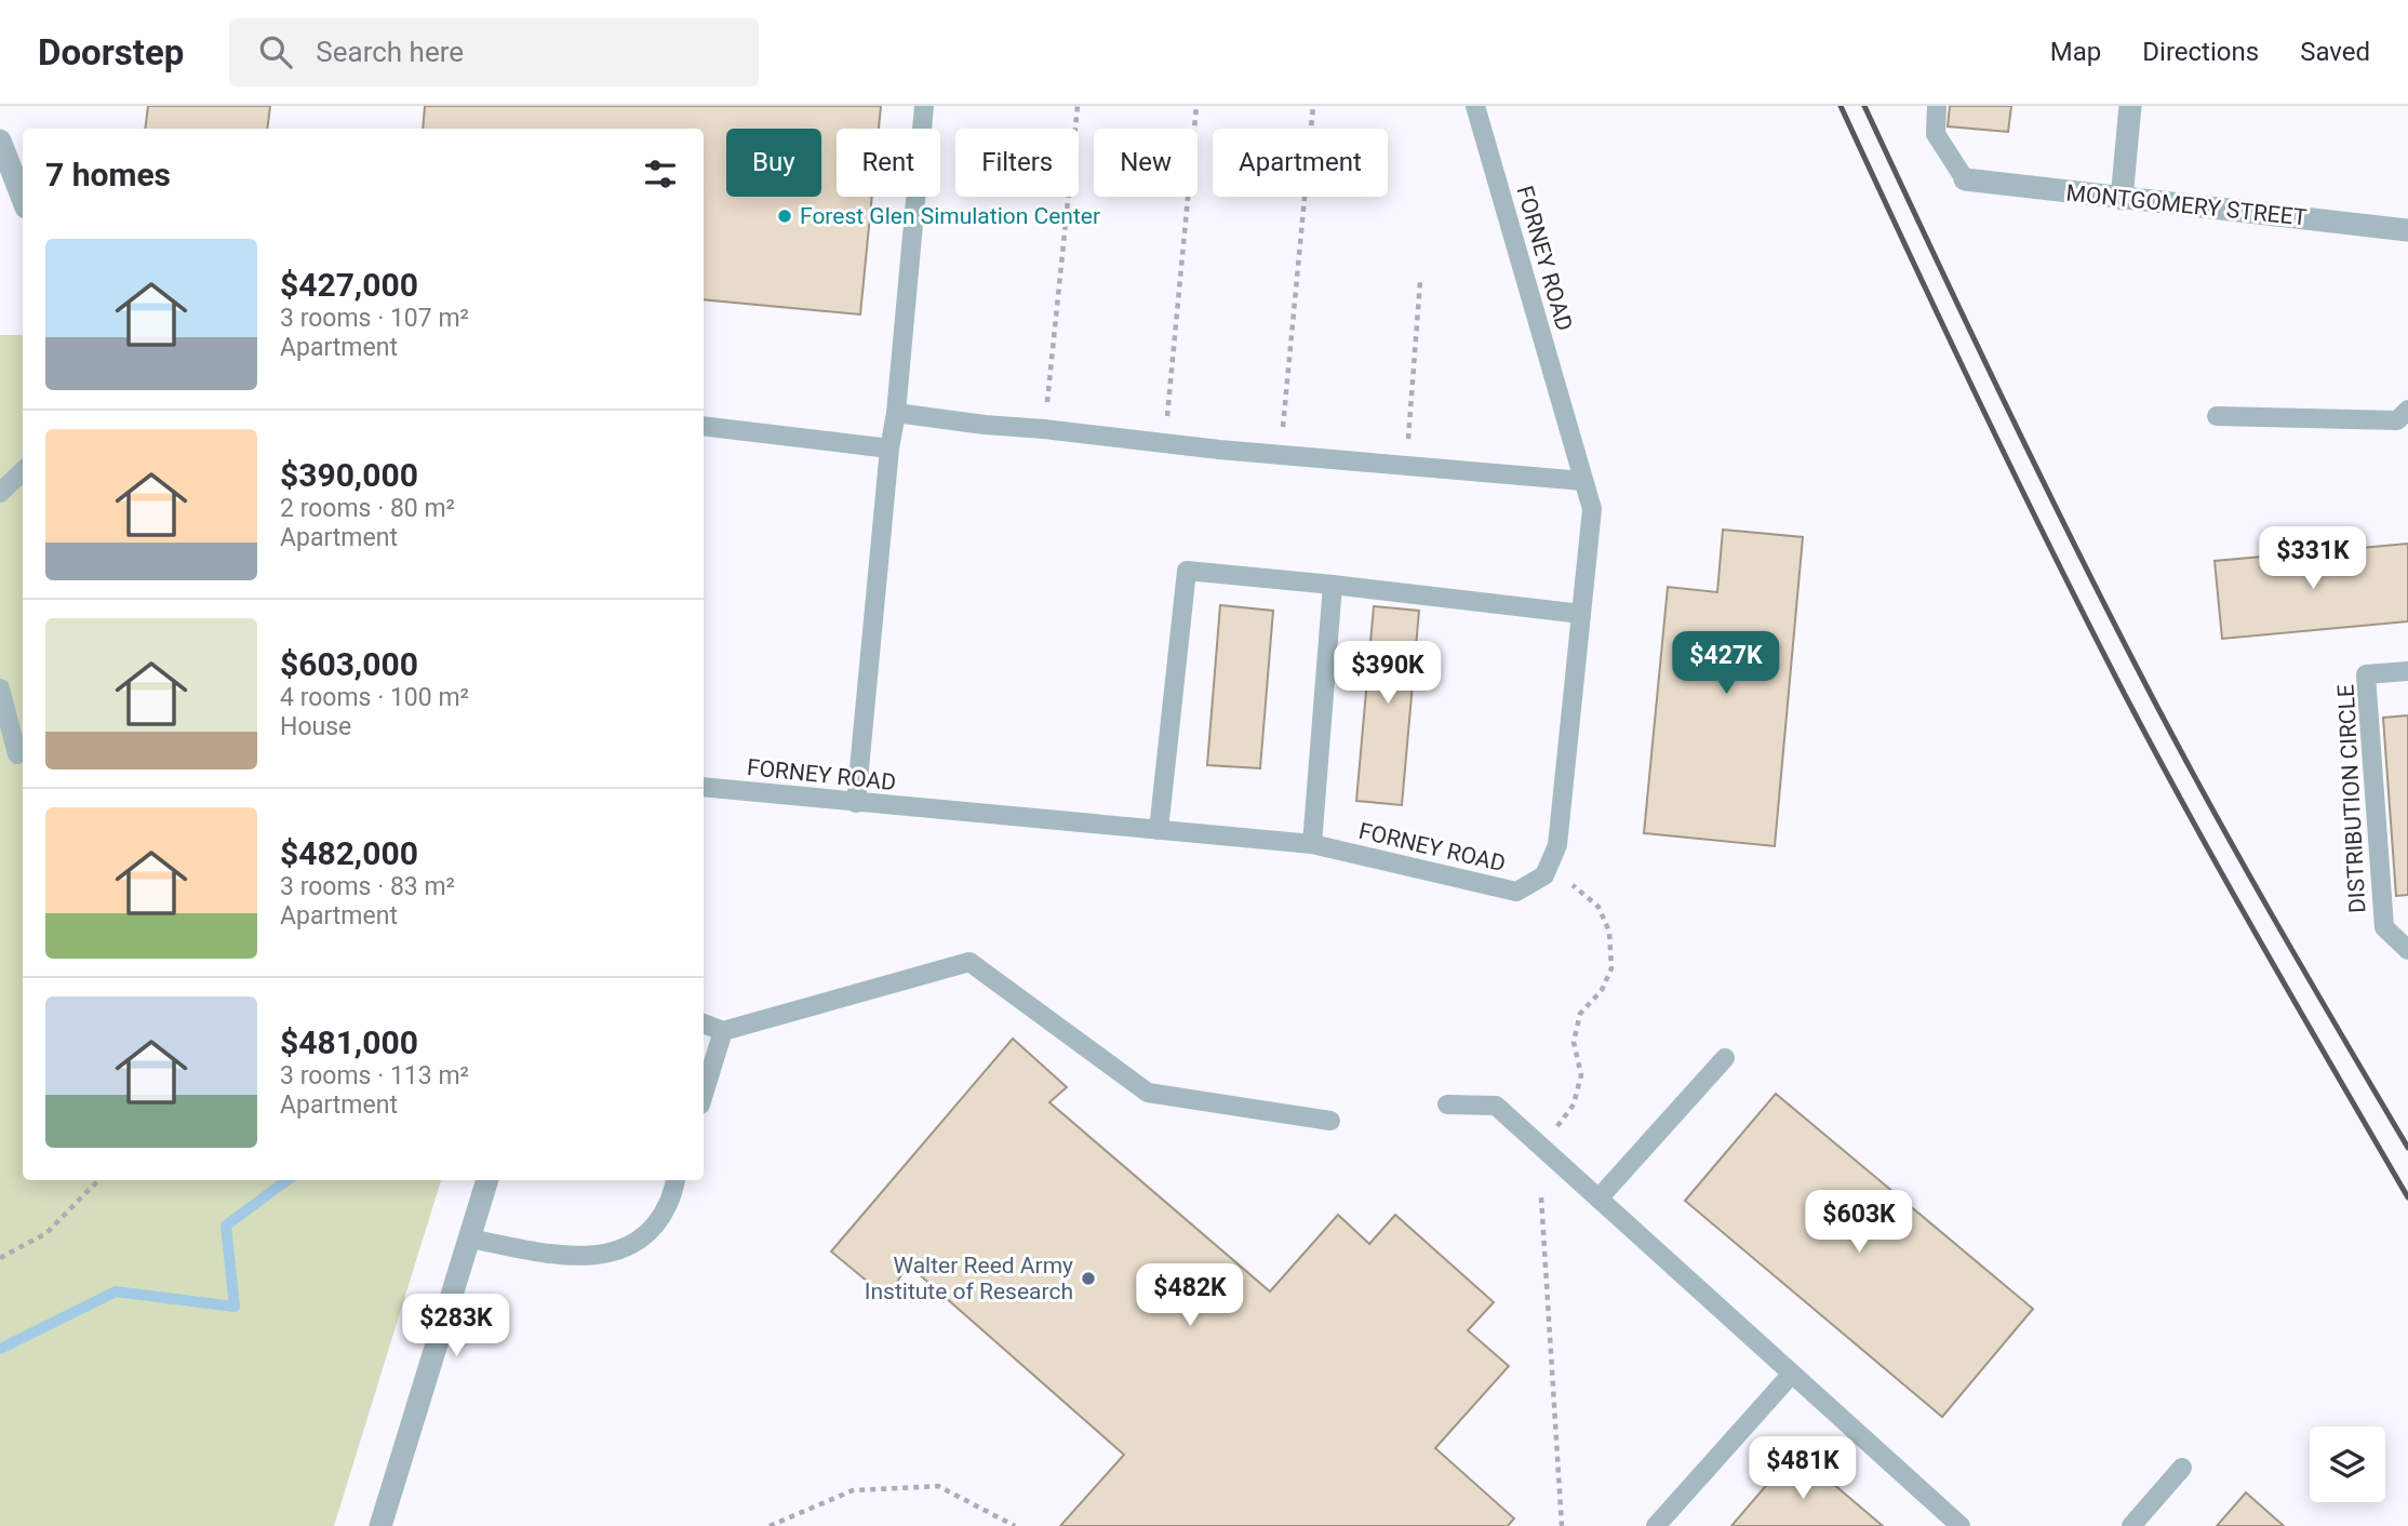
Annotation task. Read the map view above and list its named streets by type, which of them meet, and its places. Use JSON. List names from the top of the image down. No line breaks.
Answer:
{"streets":{"street":["MONTGOMERY STREET"],"lane":["FORNEY ROAD","DISTRIBUTION CIRCLE"]},"places":["Forest Glen Simulation Center","Walter Reed Army Institute of Research"],"page":{"header":"Doorstep","search":"Search here","nav":["Map","Directions","Saved"],"chip":["Buy","Rent","Filters","New","Apartment"],"heading":"7 homes","list":[{"name":"$427,000","note":"3 rooms · 107 m² · Apartment"},{"name":"$390,000","note":"2 rooms · 80 m² · Apartment"},{"name":"$603,000","note":"4 rooms · 100 m² · House"},{"name":"$482,000","note":"3 rooms · 83 m² · Apartment"},{"name":"$481,000","note":"3 rooms · 113 m² · Apartment"}],"price":["$331K","$427K","$390K","$603K","$482K","$283K","$481K"]}}
